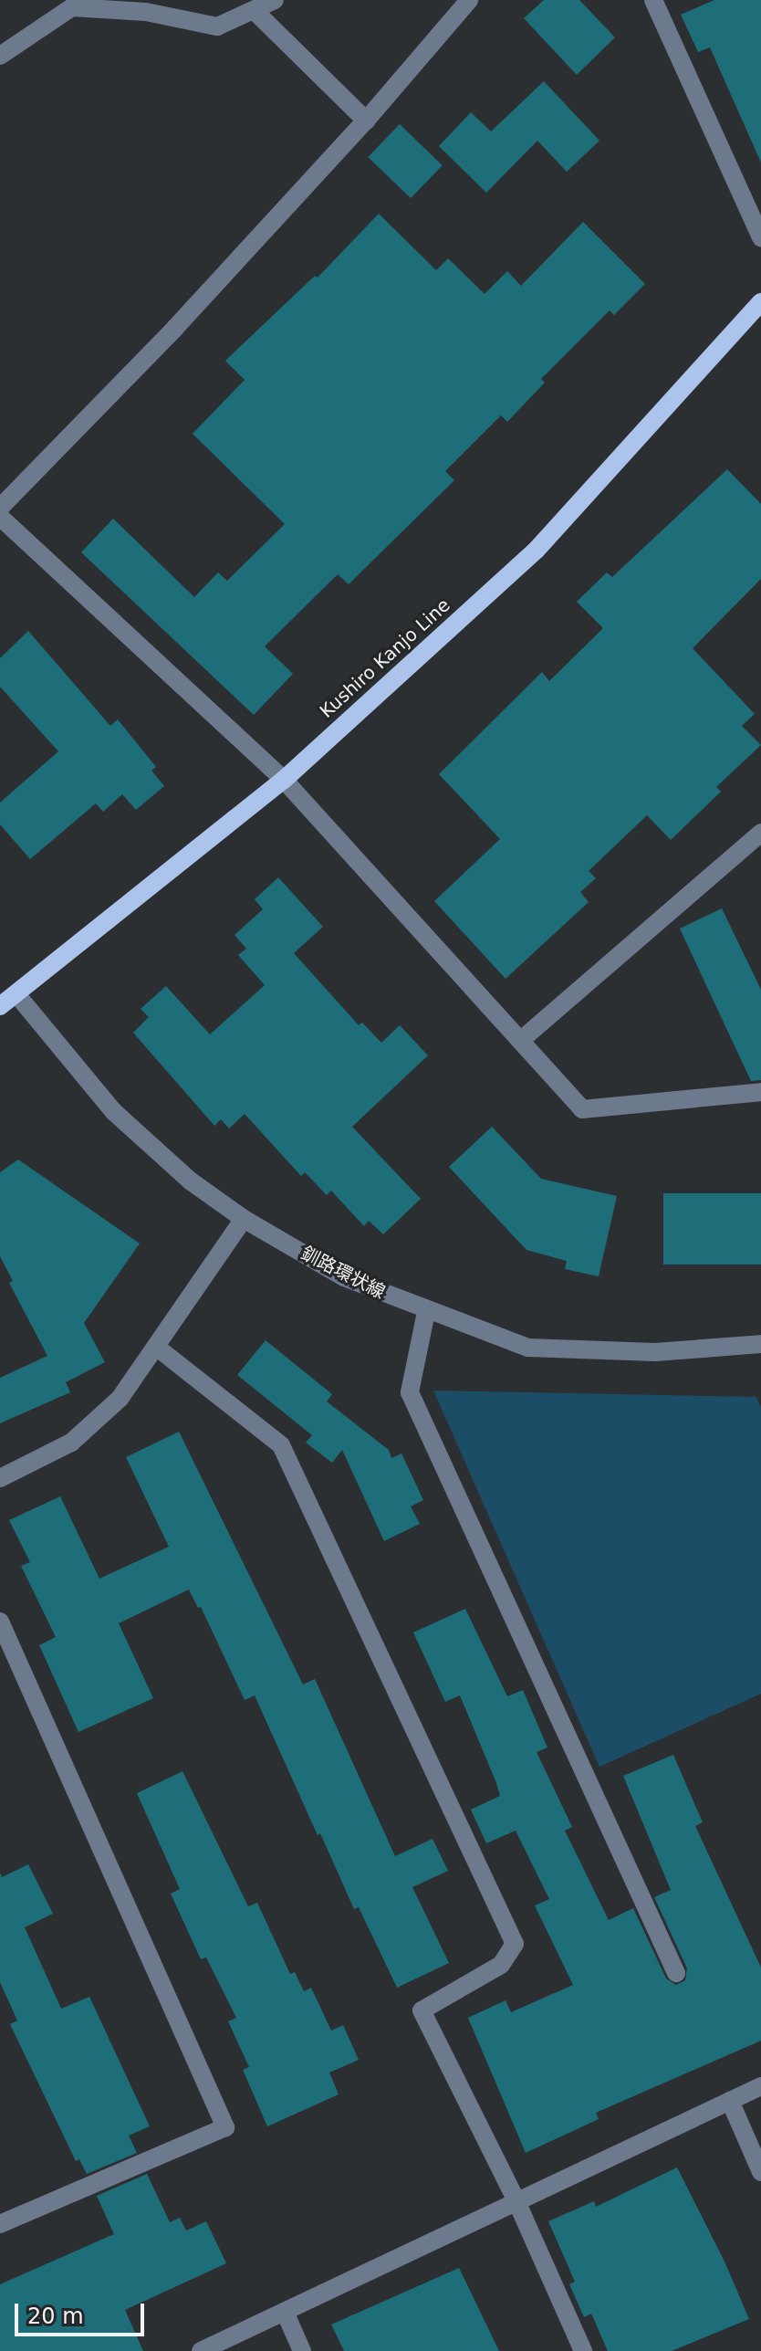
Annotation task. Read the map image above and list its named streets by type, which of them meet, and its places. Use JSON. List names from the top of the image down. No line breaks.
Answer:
{"streets":{"main road":["Kushiro Kanjo Line"],"street":["釧路環状線"]},"crossings":[["Kushiro Kanjo Line","釧路環状線"]],"scale_bar":"20 m"}
